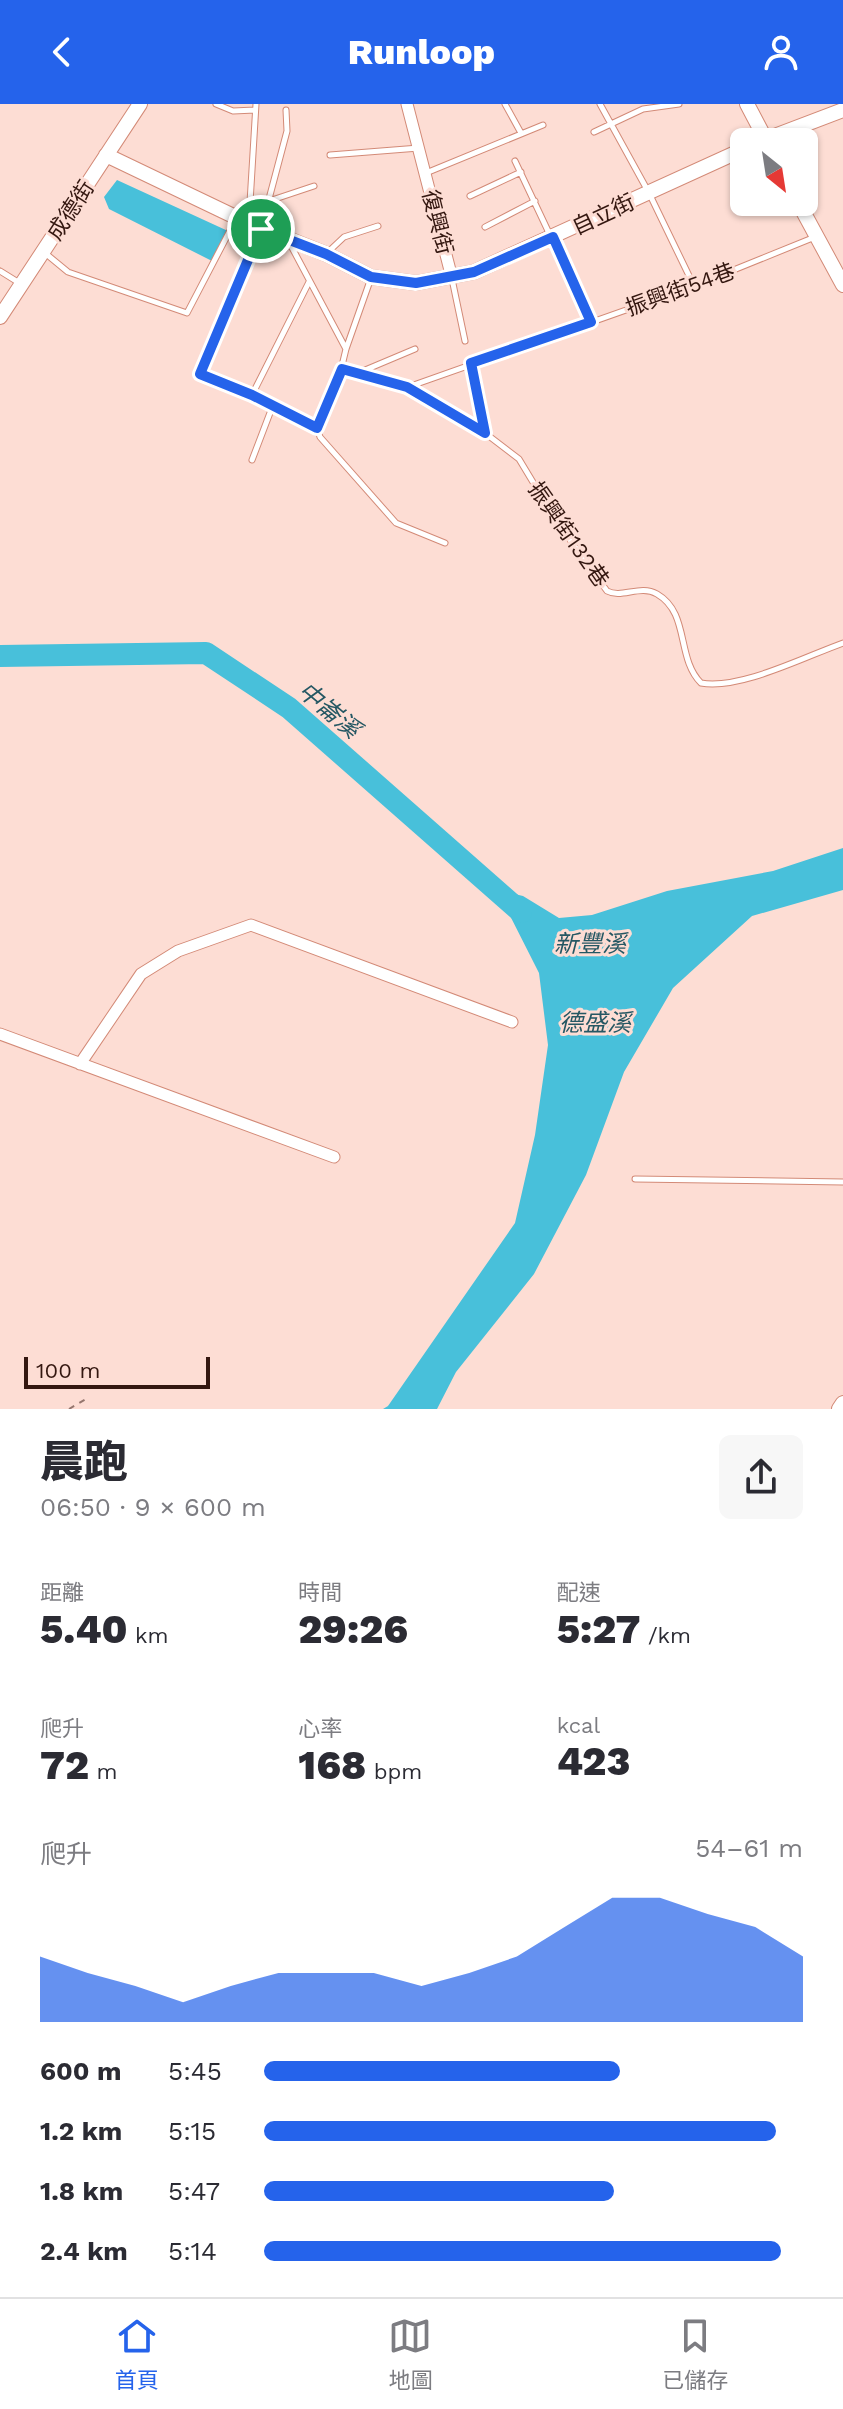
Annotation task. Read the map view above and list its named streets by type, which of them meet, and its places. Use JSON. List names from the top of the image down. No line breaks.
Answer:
{"streets":{"street":["成德街","自立街","復興街"],"lane":["振興街54巷","振興街132巷"]},"crossings":[["成德街","自立街"],["自立街","復興街"]],"water":["中崙溪","新豐溪","德盛溪"],"scale_bar":"100 m","north":"bottom right","page":{"header":"Runloop","scale":"100 m","heading":["晨跑","06:50 · 9 × 600 m"],"stats":[["距離","5.40 km"],["時間","29:26"],["配速","5:27 /km"],["爬升","72 m"],["心率","168 bpm"],["kcal","423"]],"chart":["爬升","54–61 m"],"list":[{"name":"600 m","note":"5:45"},{"name":"1.2 km","note":"5:15"},{"name":"1.8 km","note":"5:47"},{"name":"2.4 km","note":"5:14"}],"tabs":["首頁","地圖","已儲存"]}}
